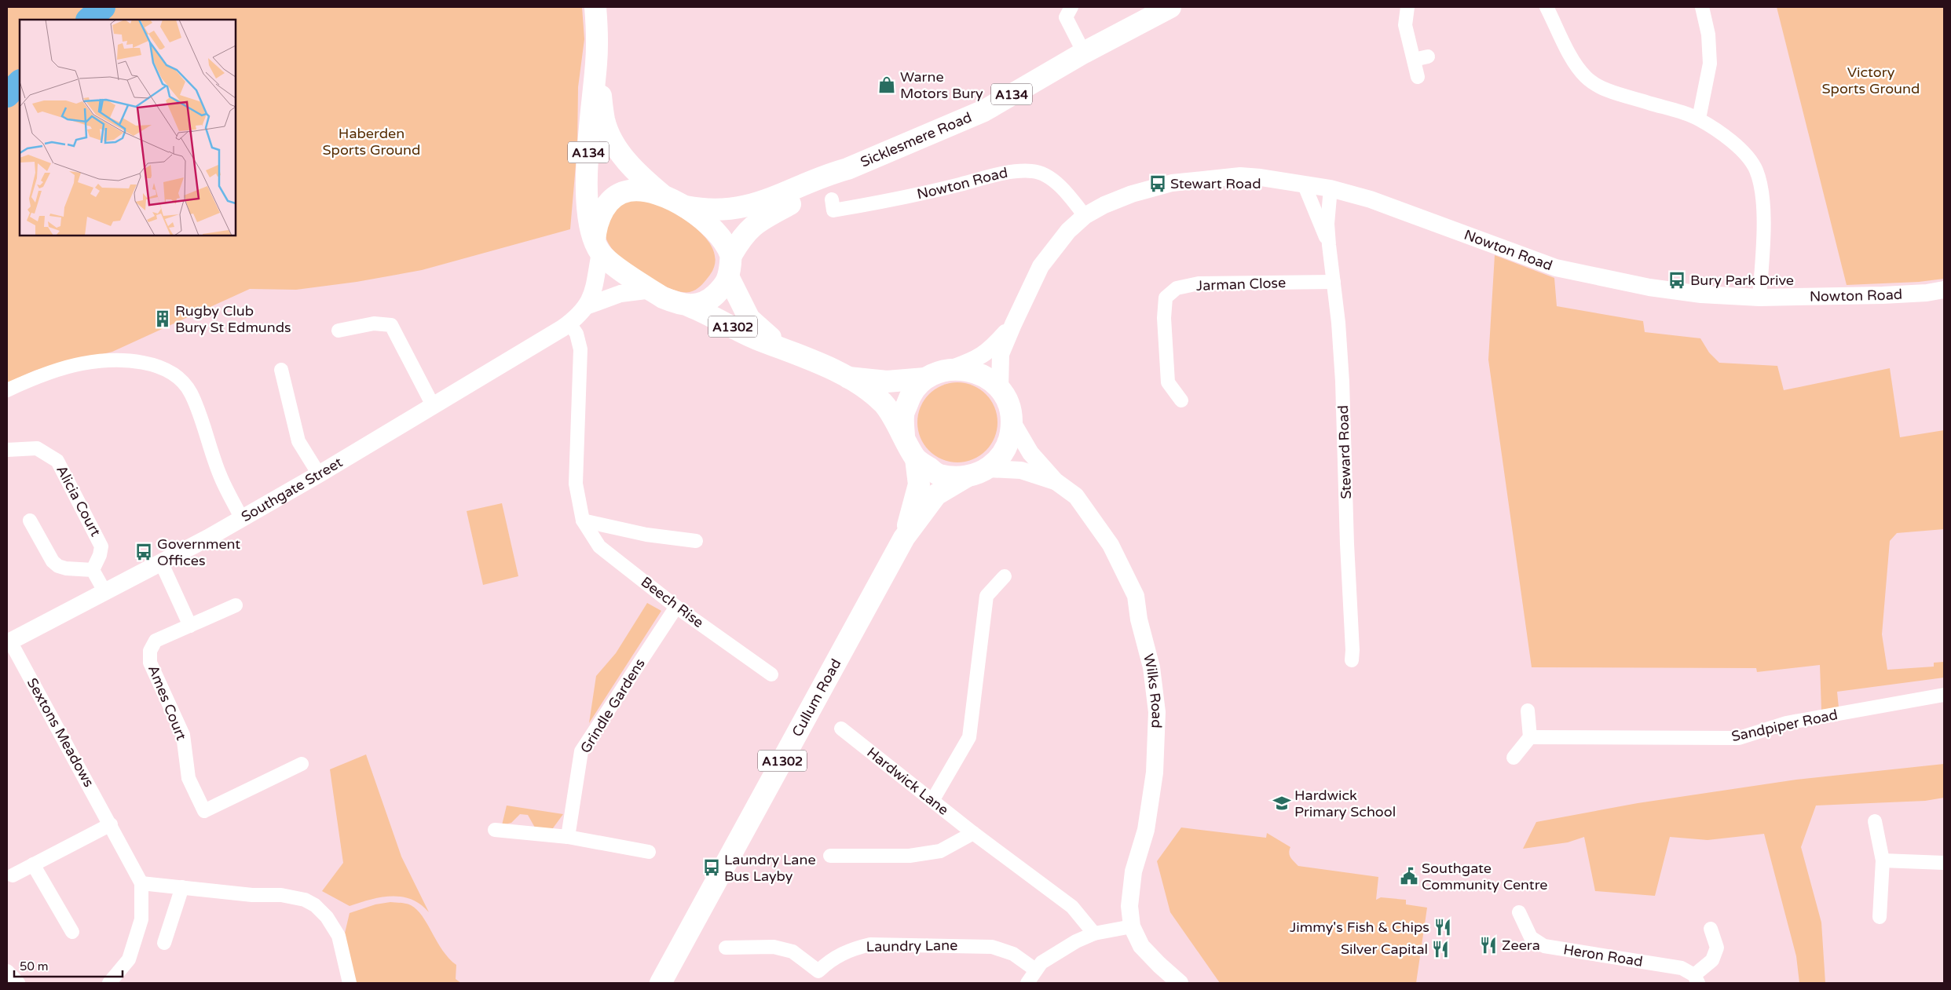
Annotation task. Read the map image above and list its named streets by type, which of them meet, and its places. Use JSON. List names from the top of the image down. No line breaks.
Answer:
{"streets":{"main road":["A134","Sicklesmere Road","A1302","Cullum Road"],"street":["Nowton Road","Jarman Close","Steward Road","Southgate Street","Alicia Court","Beech Rise","Wilks Road","Ames Court","Grindle Gardens","Sandpiper Road","Sextons Meadows","Hardwick Lane","Laundry Lane","Heron Road"]},"crossings":[["A134","Sicklesmere Road"],["A134","A1302"],["Sicklesmere Road","A1302"],["Nowton Road","A1302"],["Nowton Road","Steward Road"],["Nowton Road","Wilks Road"],["Nowton Road","Cullum Road"],["Jarman Close","Steward Road"],["A1302","Wilks Road"],["A1302","Cullum Road"],["Southgate Street","Beech Rise"],["Southgate Street","Sextons Meadows"],["Beech Rise","Grindle Gardens"],["Wilks Road","Cullum Road"]],"parks":["Victory Sports Ground","Haberden Sports Ground"],"places":{"shop":["Warne Motors Bury"],"bus stop":["Stewart Road","Bury Park Drive","Government Offices","Laundry Lane Bus Layby"],"building":["Rugby Club Bury St Edmunds"],"school or university":["Hardwick Primary School"],"public building":["Southgate Community Centre"],"restaurant":["Jimmy's Fish & Chips","Zeera","Silver Capital"]},"scale_bar":"50 m"}
